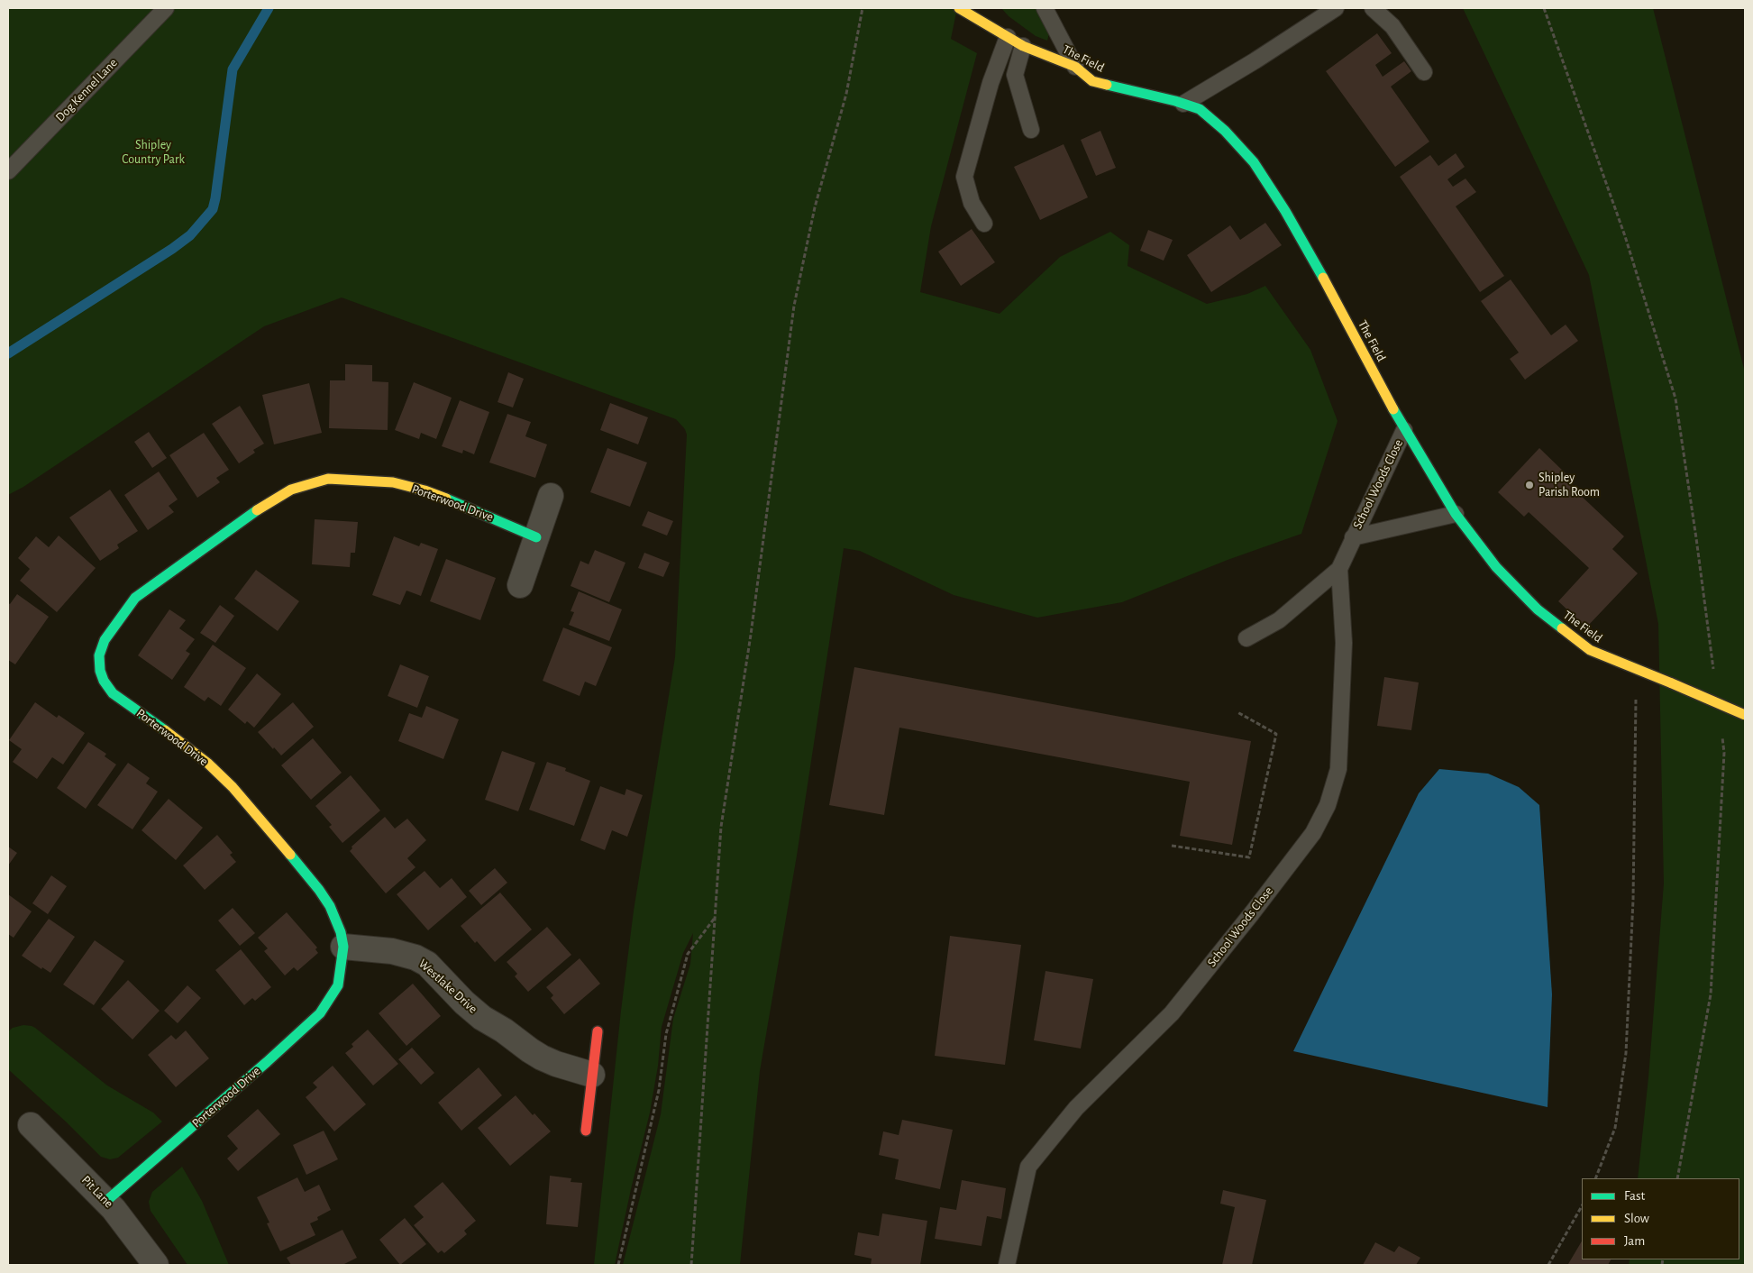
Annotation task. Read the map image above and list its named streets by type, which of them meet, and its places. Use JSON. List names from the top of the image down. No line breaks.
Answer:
{"streets":{"street":["The Field","Porterwood Drive","Westlake Drive","Pit Lane"],"lane":["Dog Kennel Lane","School Woods Close"]},"crossings":[["The Field","School Woods Close"],["Porterwood Drive","Westlake Drive"],["Porterwood Drive","Pit Lane"]],"parks":["Shipley Country Park"],"places":["Shipley Parish Room"],"legend":["Fast","Slow","Jam"]}
